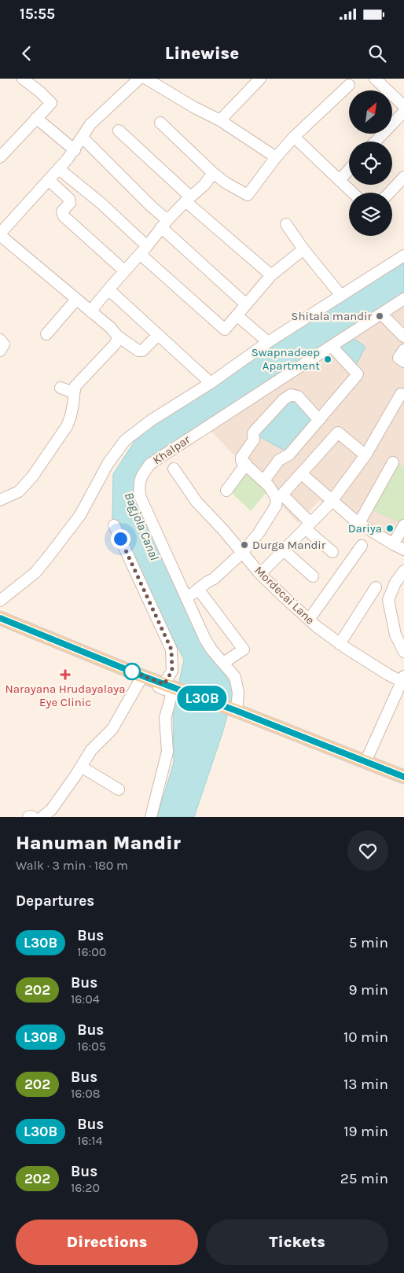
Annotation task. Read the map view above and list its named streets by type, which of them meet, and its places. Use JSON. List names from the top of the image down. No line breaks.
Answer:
{"streets":{"street":["Khalpar","Mordecai Lane"]},"water":["Bagjola Canal"],"places":{"other":["Shitala mandir","Swapnadeep Apartment","Dariya","Durga Mandir"],"health":["Narayana Hrudayalaya Eye Clinic"]},"lines":["bus line L30B"],"north":"top right","page":{"status":"15:55","header":"Linewise","on_map":"L30B","heading":[["Hanuman Mandir","Walk · 3 min · 180 m"],"Departures"],"list":[{"mark":"L30B","name":"Bus","note":"16:00","value":"5 min"},{"mark":"202","name":"Bus","note":"16:04","value":"9 min"},{"mark":"L30B","name":"Bus","note":"16:05","value":"10 min"},{"mark":"202","name":"Bus","note":"16:08","value":"13 min"},{"mark":"L30B","name":"Bus","note":"16:14","value":"19 min"},{"mark":"202","name":"Bus","note":"16:20","value":"25 min"}],"buttons":["Directions","Tickets"]}}
